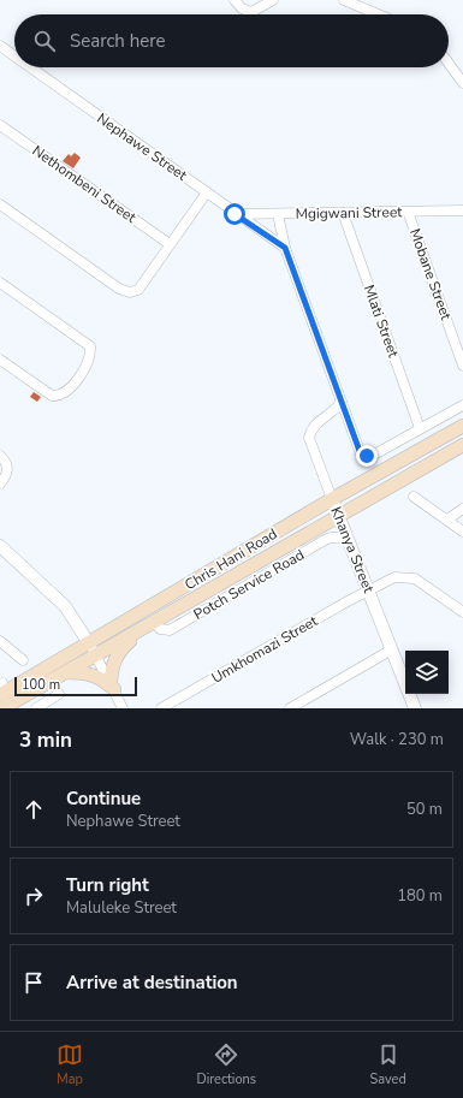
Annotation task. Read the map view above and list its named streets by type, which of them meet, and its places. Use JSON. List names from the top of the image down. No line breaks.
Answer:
{"streets":{"main road":["Chris Hani Road"],"street":["Nephawe Street","Nethombeni Street","Mgigwani Street","Mobane Street","Mlati Street","Khanya Street","Potch Service Road","Umkhomazi Street"]},"crossings":[["Nephawe Street","Mgigwani Street"],["Mgigwani Street","Mobane Street"],["Mgigwani Street","Mlati Street"],["Khanya Street","Chris Hani Road"],["Khanya Street","Potch Service Road"],["Khanya Street","Umkhomazi Street"],["Chris Hani Road","Potch Service Road"]],"scale_bar":"100 m","page":{"search":"Search here","scale":"100 m","heading":["3 min","Walk · 230 m"],"list":[["Continue","Nephawe Street","50 m"],["Turn right","Maluleke Street","180 m"],"Arrive at destination"],"nav":["Map","Directions","Saved"]}}
